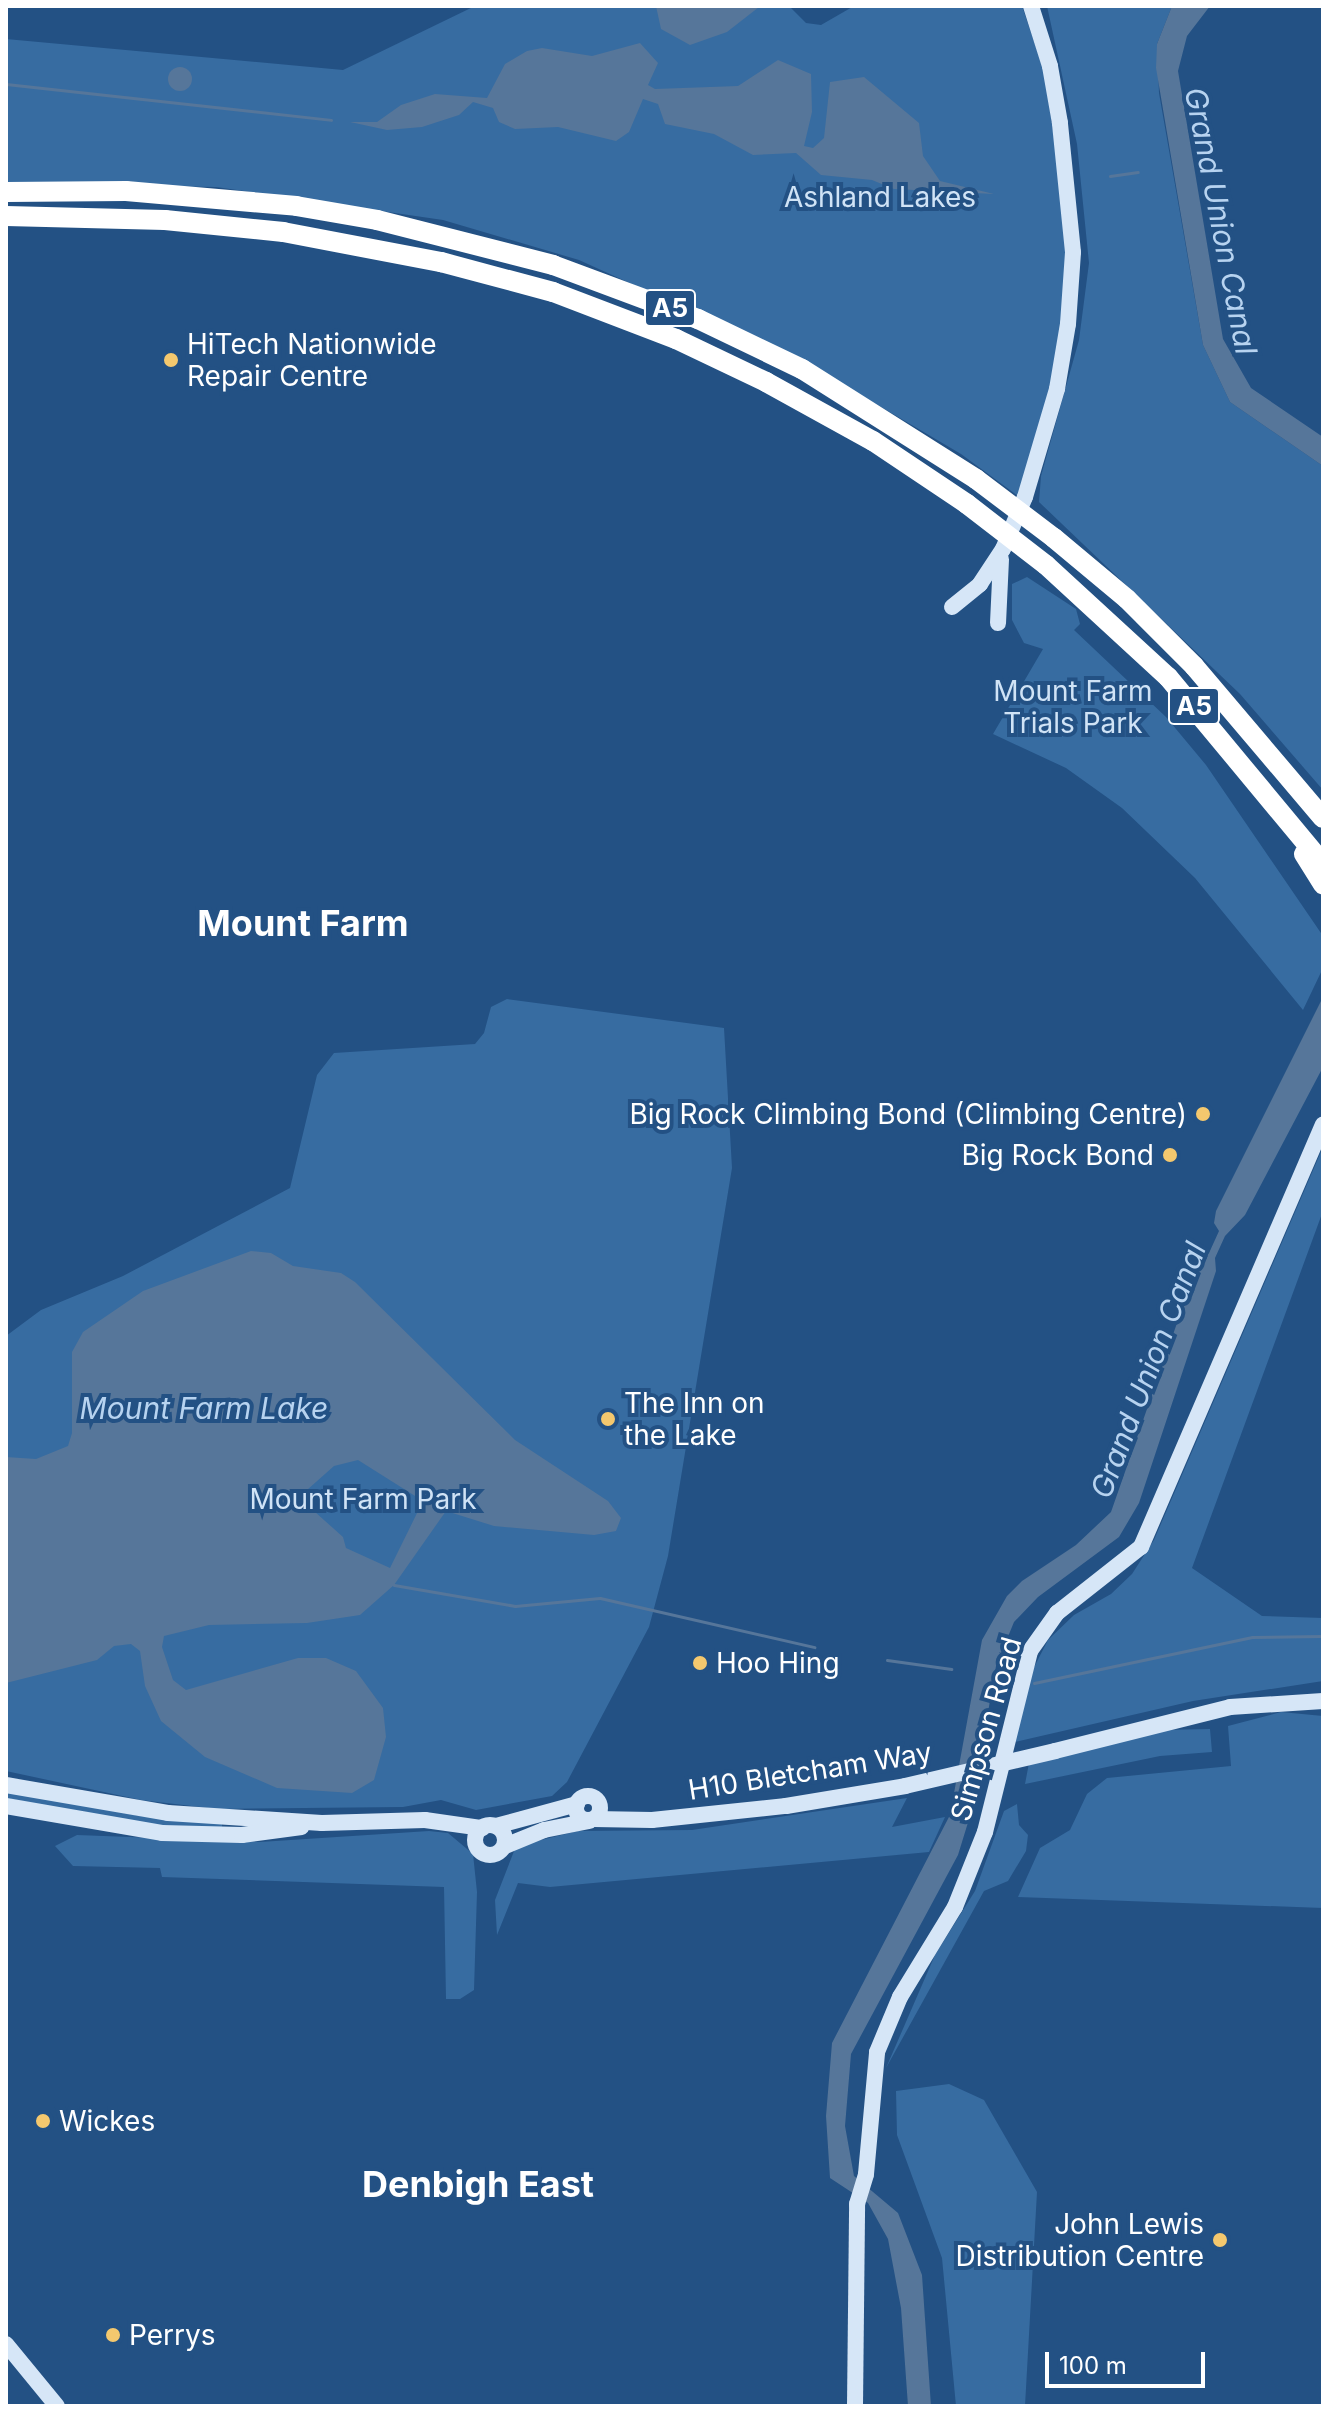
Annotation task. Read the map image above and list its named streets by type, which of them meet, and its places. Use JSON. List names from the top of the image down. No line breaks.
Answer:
{"streets":{"highway":["A5"],"street":["Simpson Road","H10 Bletcham Way"]},"districts":["Mount Farm","Denbigh East"],"water":["Grand Union Canal","Mount Farm Lake"],"parks":["Ashland Lakes","Mount Farm Trials Park","Mount Farm Park"],"places":["HiTech Nationwide Repair Centre","Big Rock Climbing Bond (Climbing Centre)","Big Rock Bond","The Inn on the Lake","Hoo Hing","Wickes","John Lewis Distribution Centre","Perrys"],"scale_bar":"100 m"}
